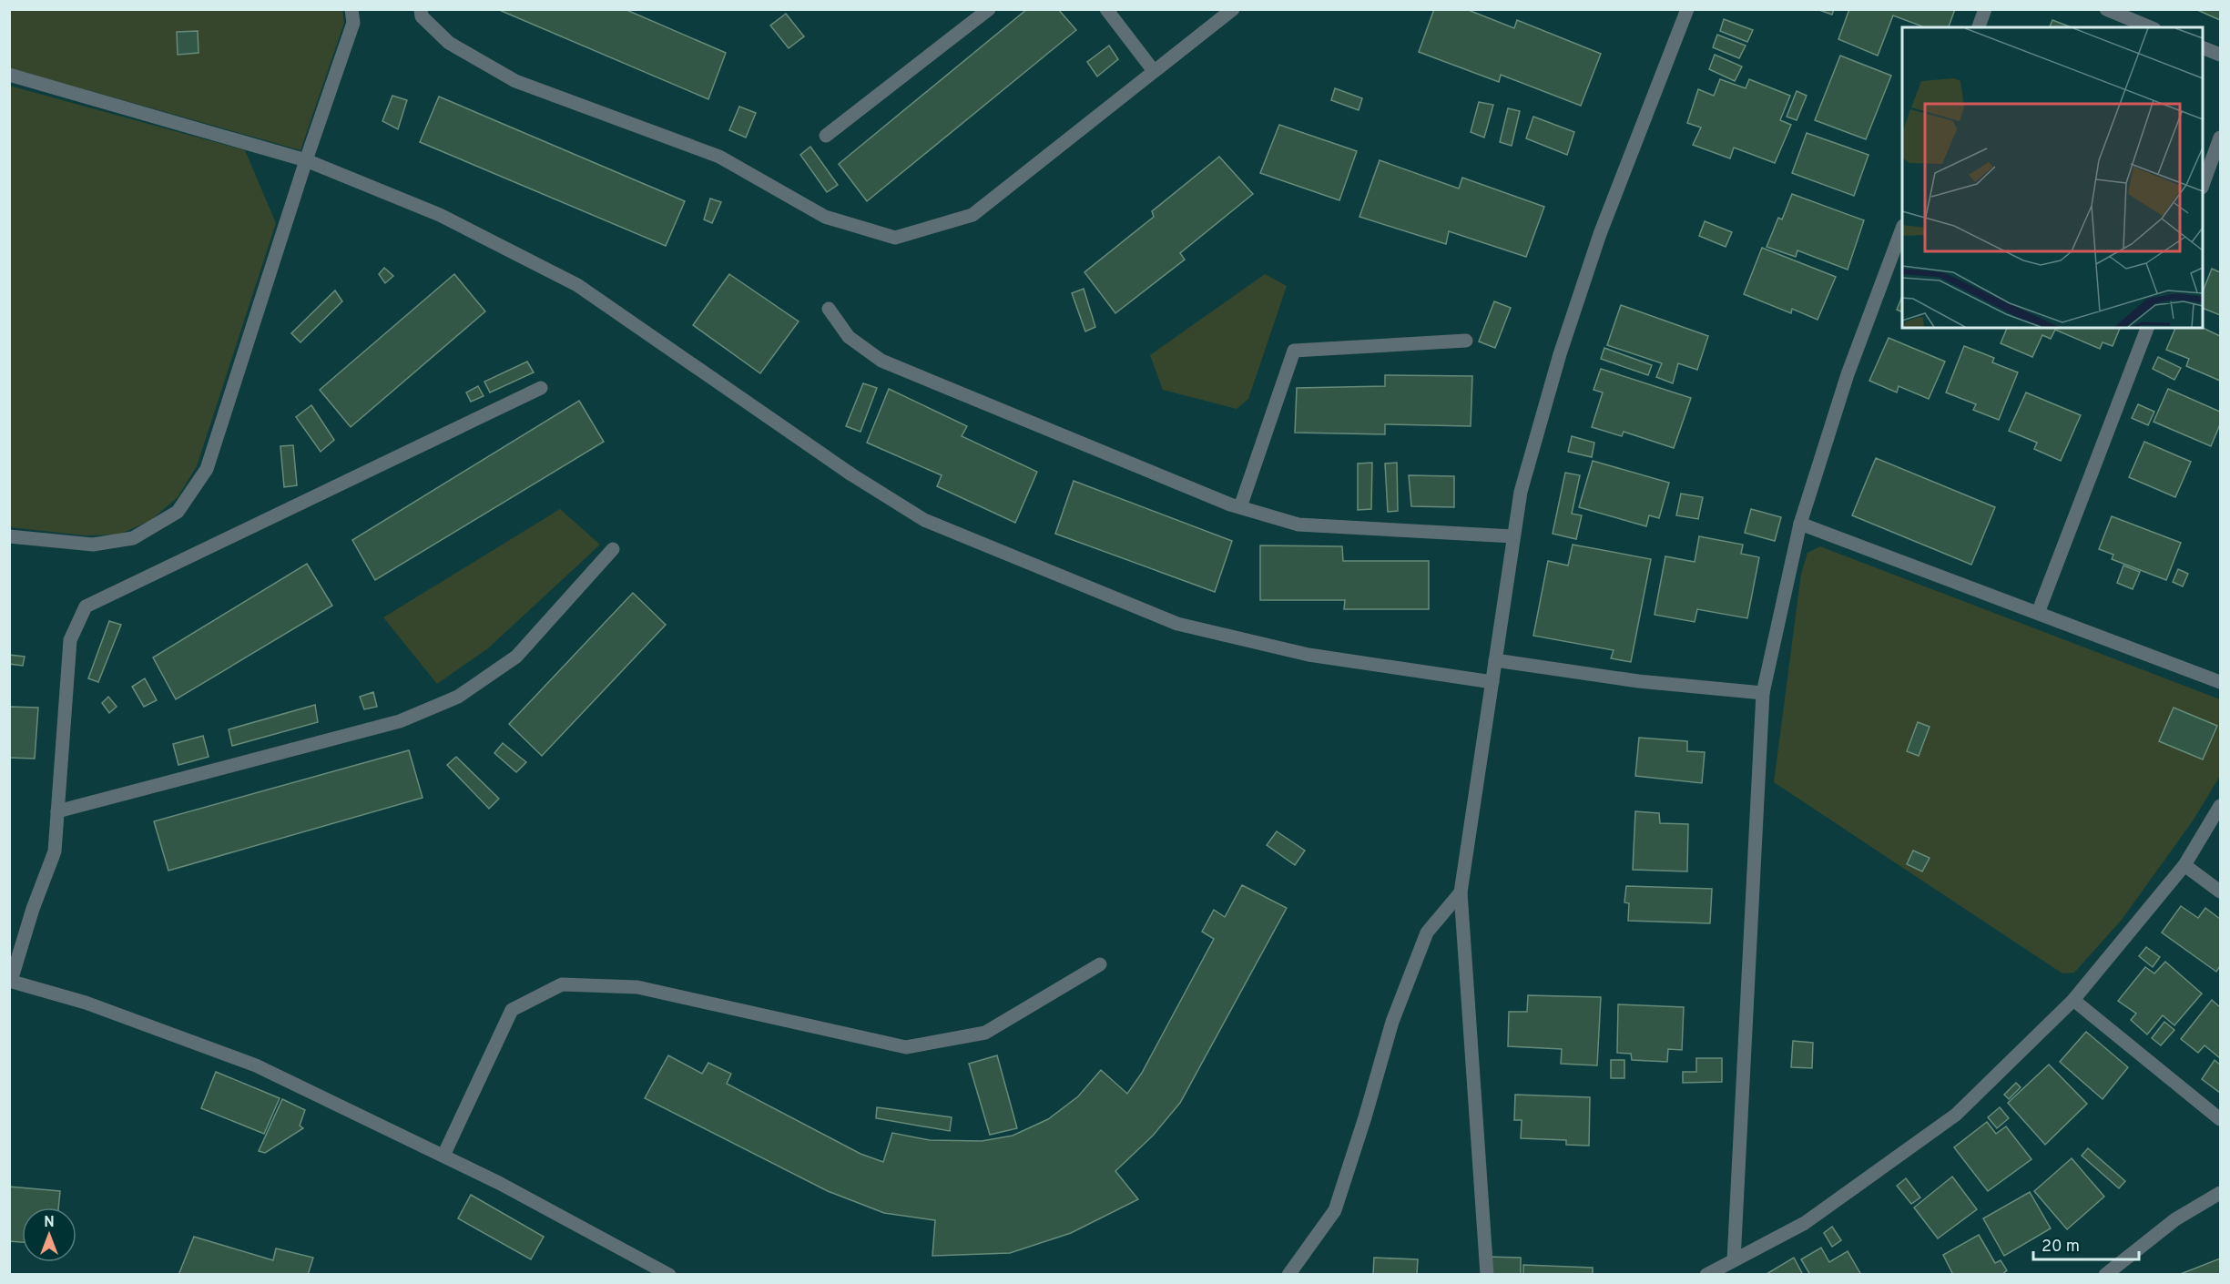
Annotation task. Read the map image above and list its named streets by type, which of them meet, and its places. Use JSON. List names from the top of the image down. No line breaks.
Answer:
{"scale_bar":"20 m","north":"top"}
